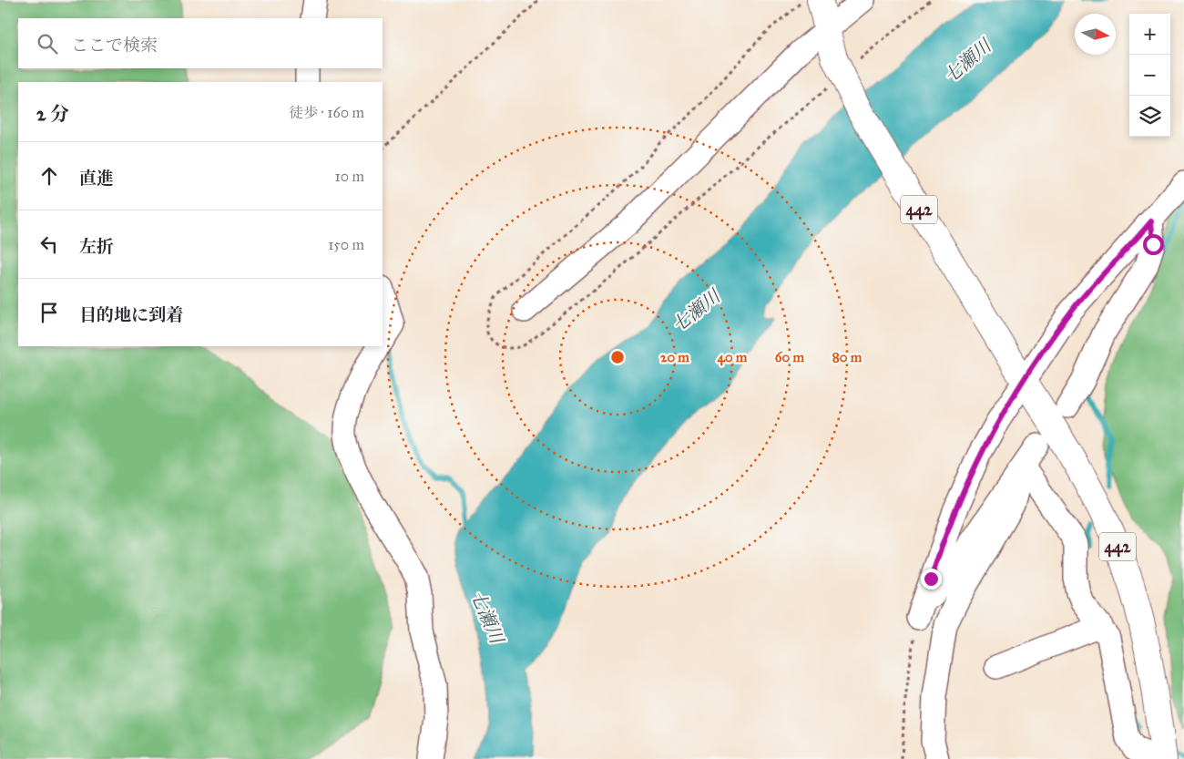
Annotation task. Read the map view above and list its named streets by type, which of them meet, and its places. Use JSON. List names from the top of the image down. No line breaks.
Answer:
{"streets":{"highway":["442"]},"water":["七瀬川"],"north":"right","page":{"map_buttons":["+","−"],"search":"ここで検索","heading":["2 分","徒歩 · 160 m"],"list":[["直進","10 m"],["左折","150 m"],"目的地に到着"]},"rings":["20 m","40 m","60 m","80 m"]}
